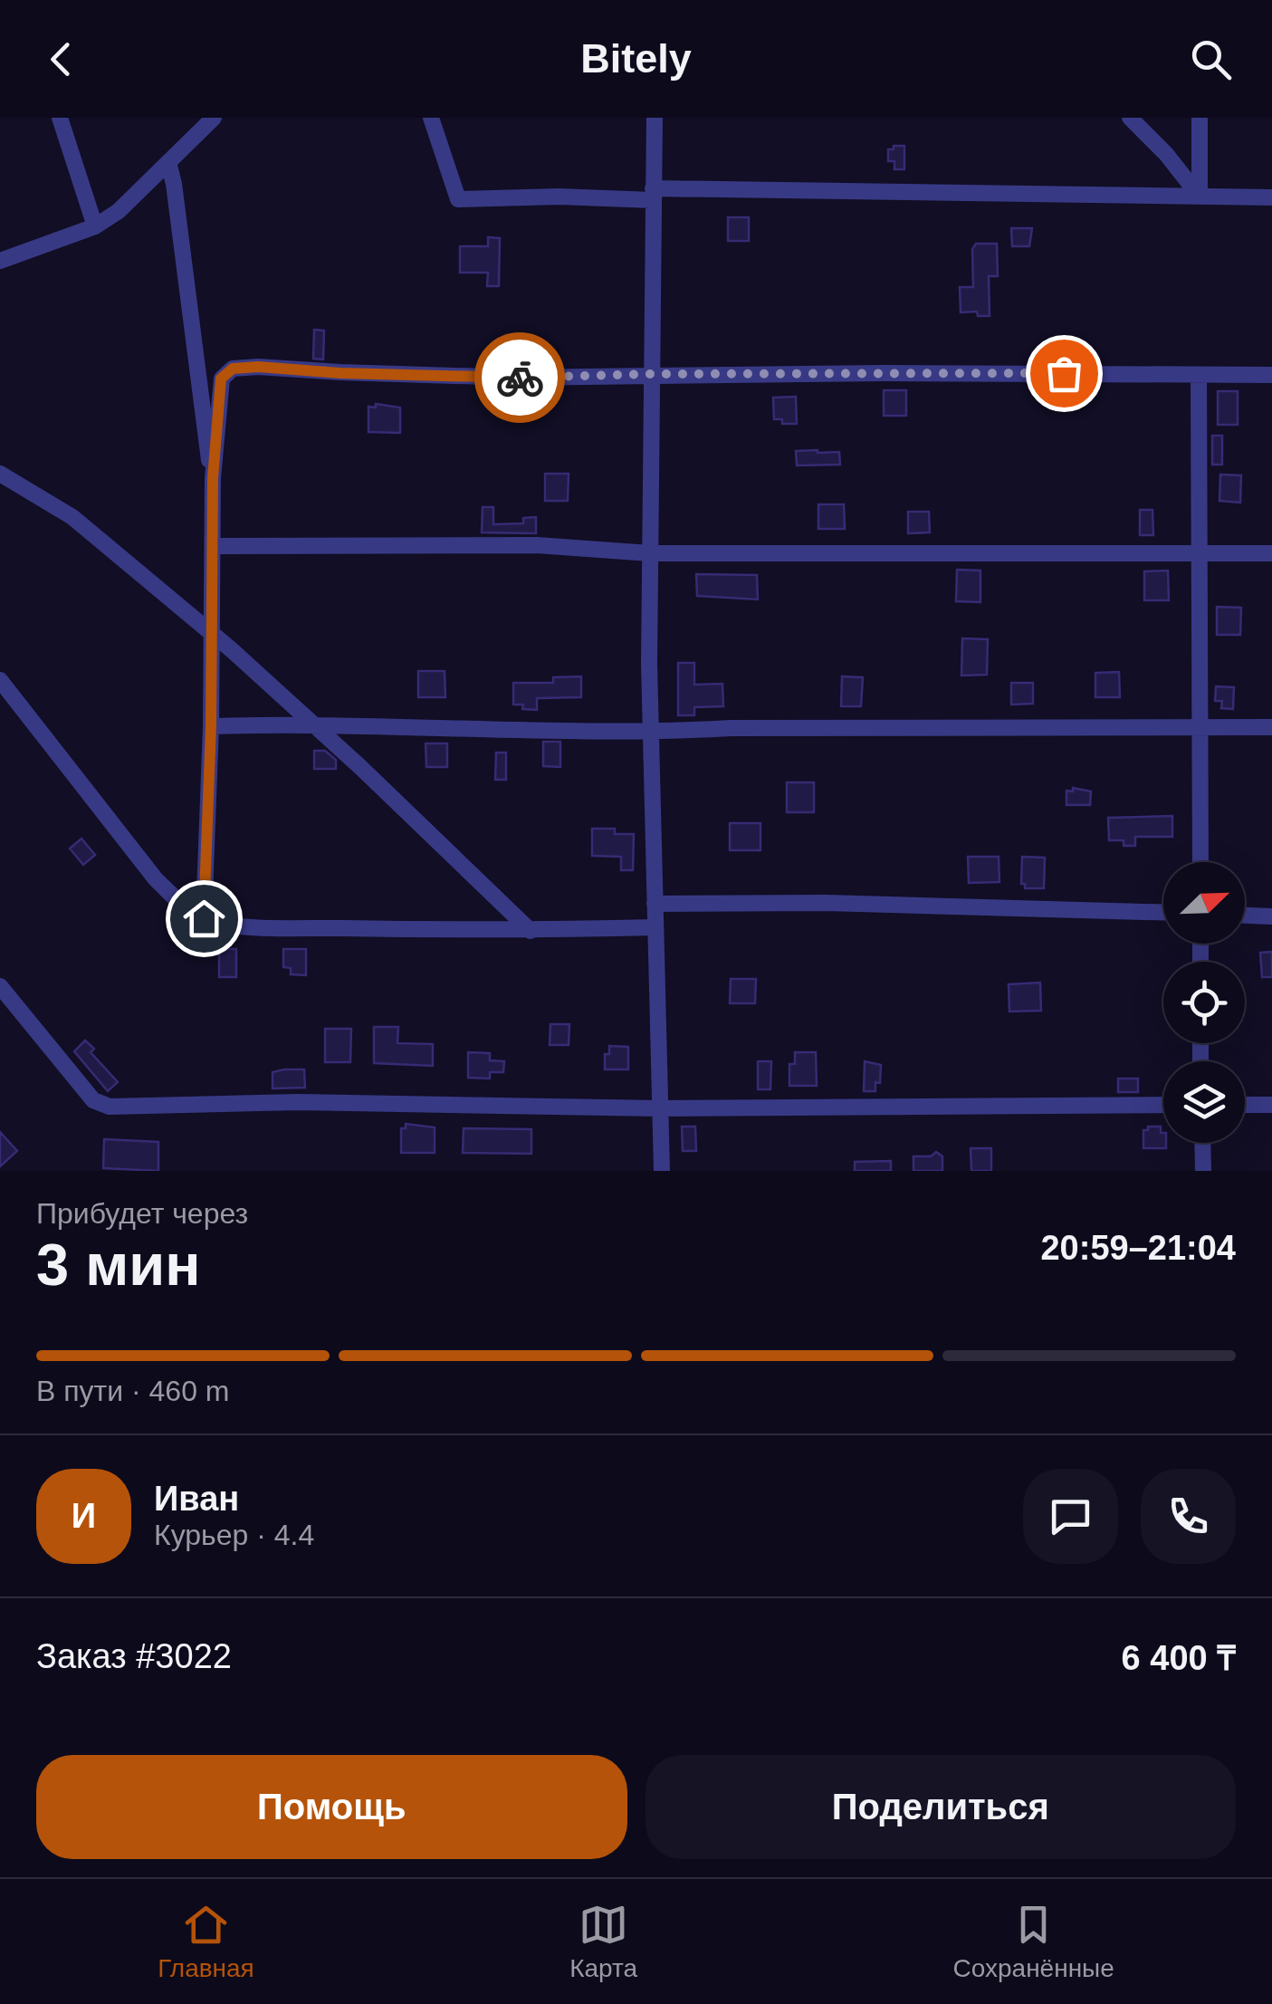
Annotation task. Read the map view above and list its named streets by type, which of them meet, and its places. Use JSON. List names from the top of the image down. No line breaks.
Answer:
{"north":"top right","page":{"header":"Bitely","heading":["3 мин","Прибудет через","20:59–21:04"],"panel":["Иван","Курьер · 4.4","Заказ #3022","6 400 ₸"],"bar":"В пути · 460 m","round":"И","buttons":["Помощь","Поделиться"],"tabs":["Главная","Карта","Сохранённые"]}}
